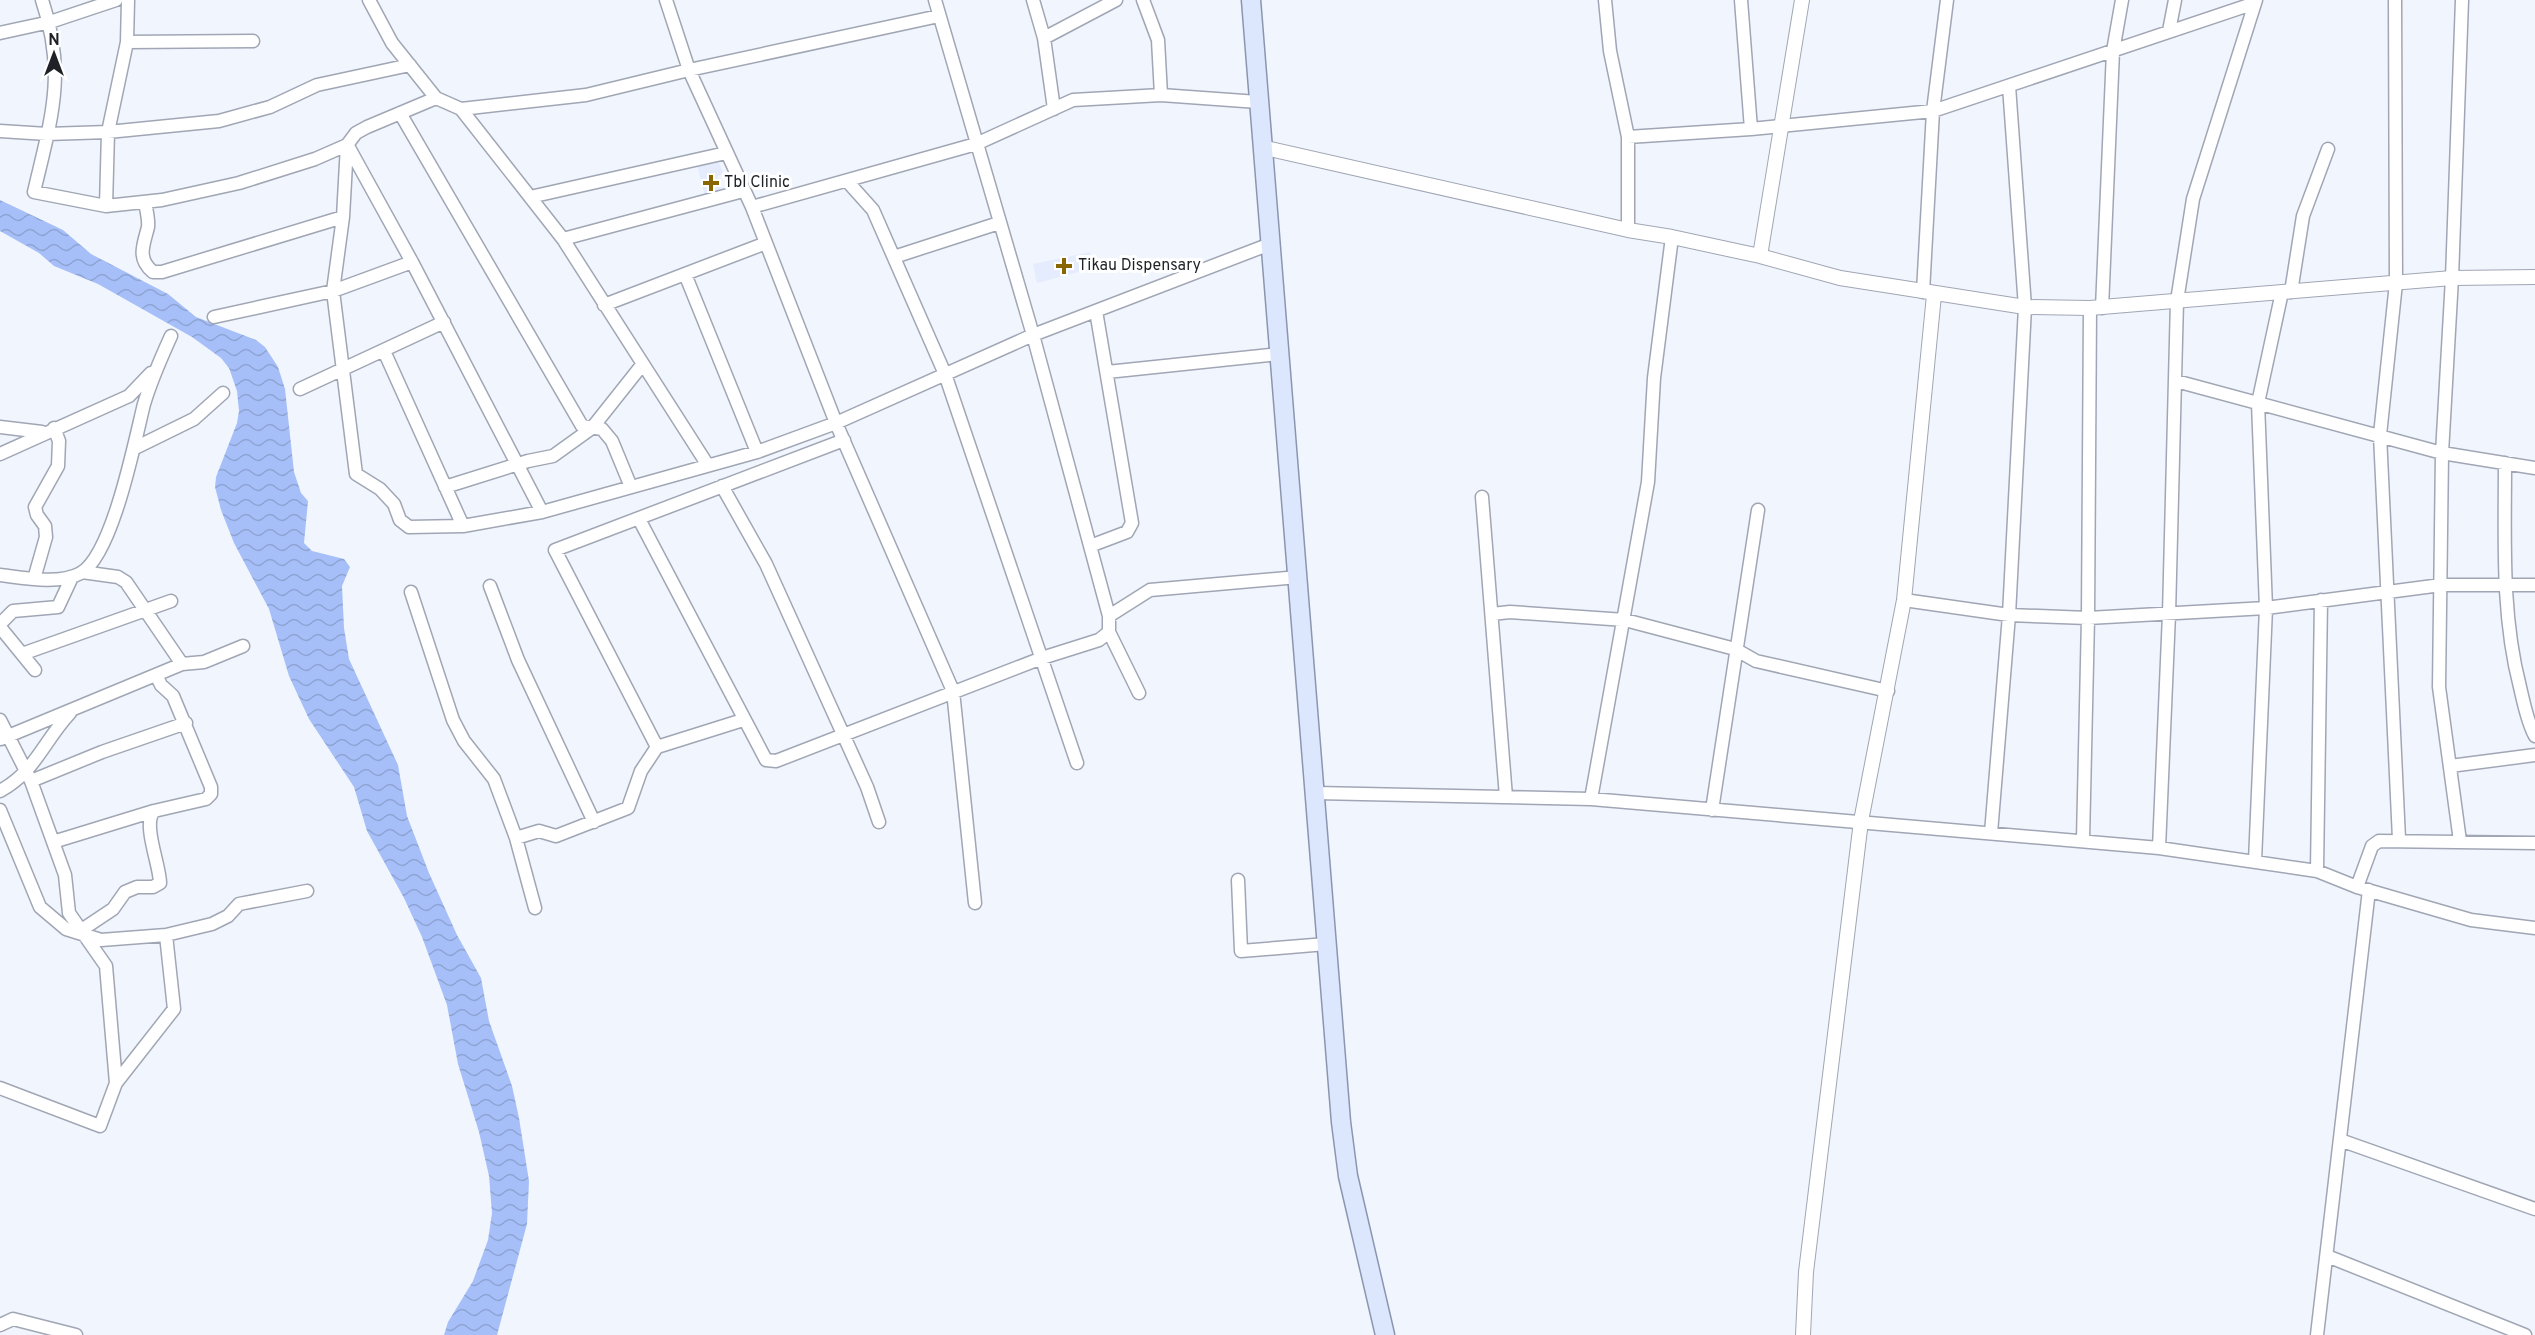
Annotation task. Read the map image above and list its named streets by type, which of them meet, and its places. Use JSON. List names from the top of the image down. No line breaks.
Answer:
{"places":{"health":["Tbl Clinic","Tikau Dispensary"]},"north":"top"}
